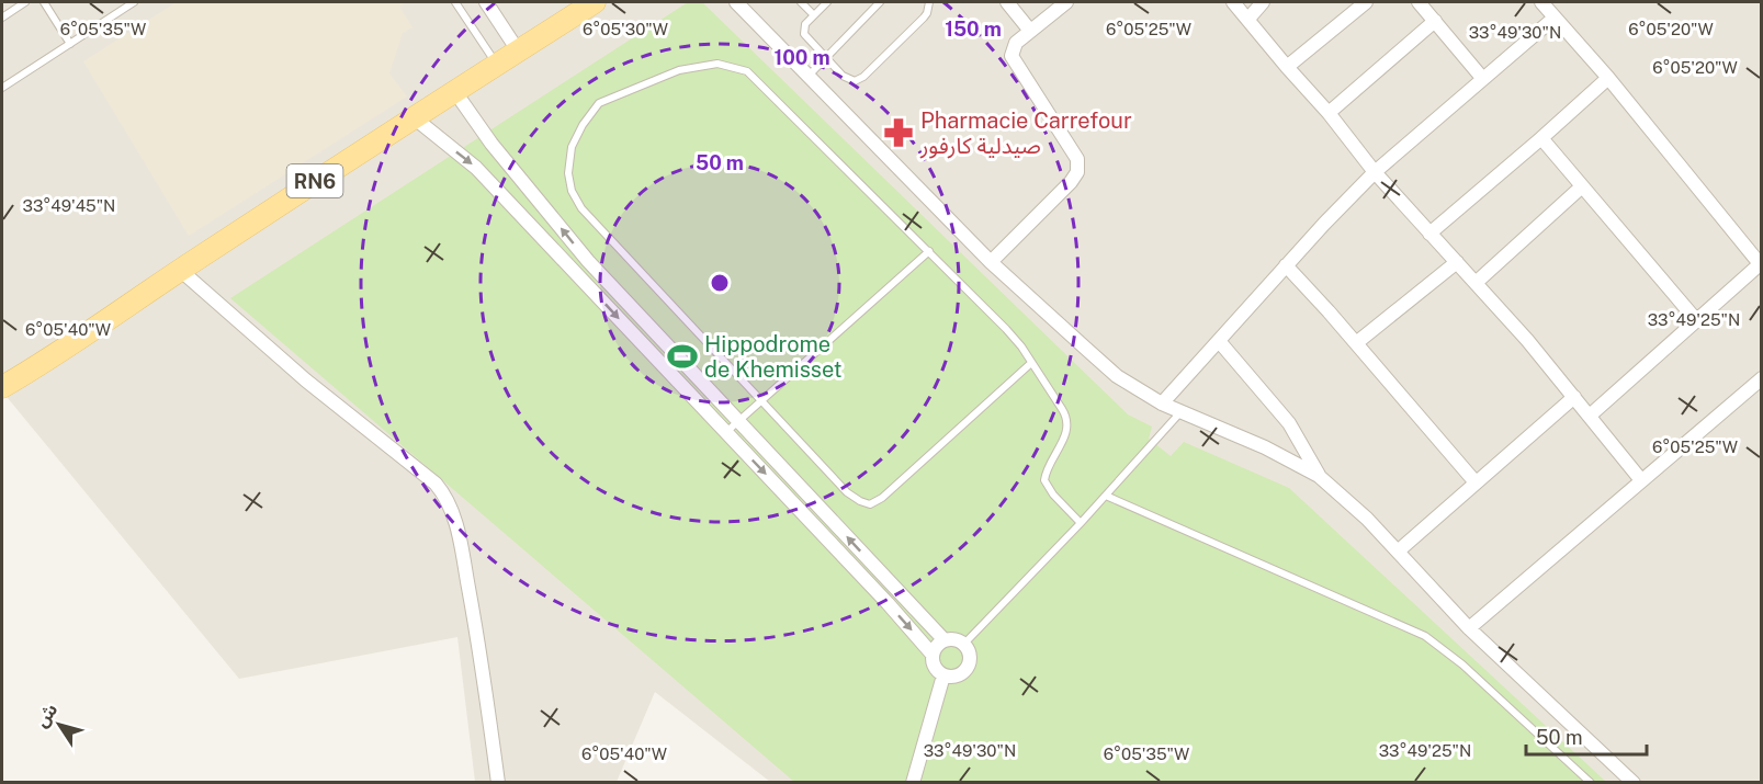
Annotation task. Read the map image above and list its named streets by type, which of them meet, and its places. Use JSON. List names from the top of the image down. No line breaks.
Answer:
{"streets":{"main road":["RN6"]},"places":{"pharmacy":["Pharmacie Carrefour صيدلية كارفور"],"sports":["Hippodrome de Khemisset"]},"scale_bar":"50 m","north":"top left","coordinates":["6°05'35\"W","6°05'30\"W","6°05'25\"W","6°05'20\"W","33°49'30\"N","33°49'45\"N","33°49'25\"N","6°05'40\"W"],"rings":["150 m","100 m","50 m"]}
